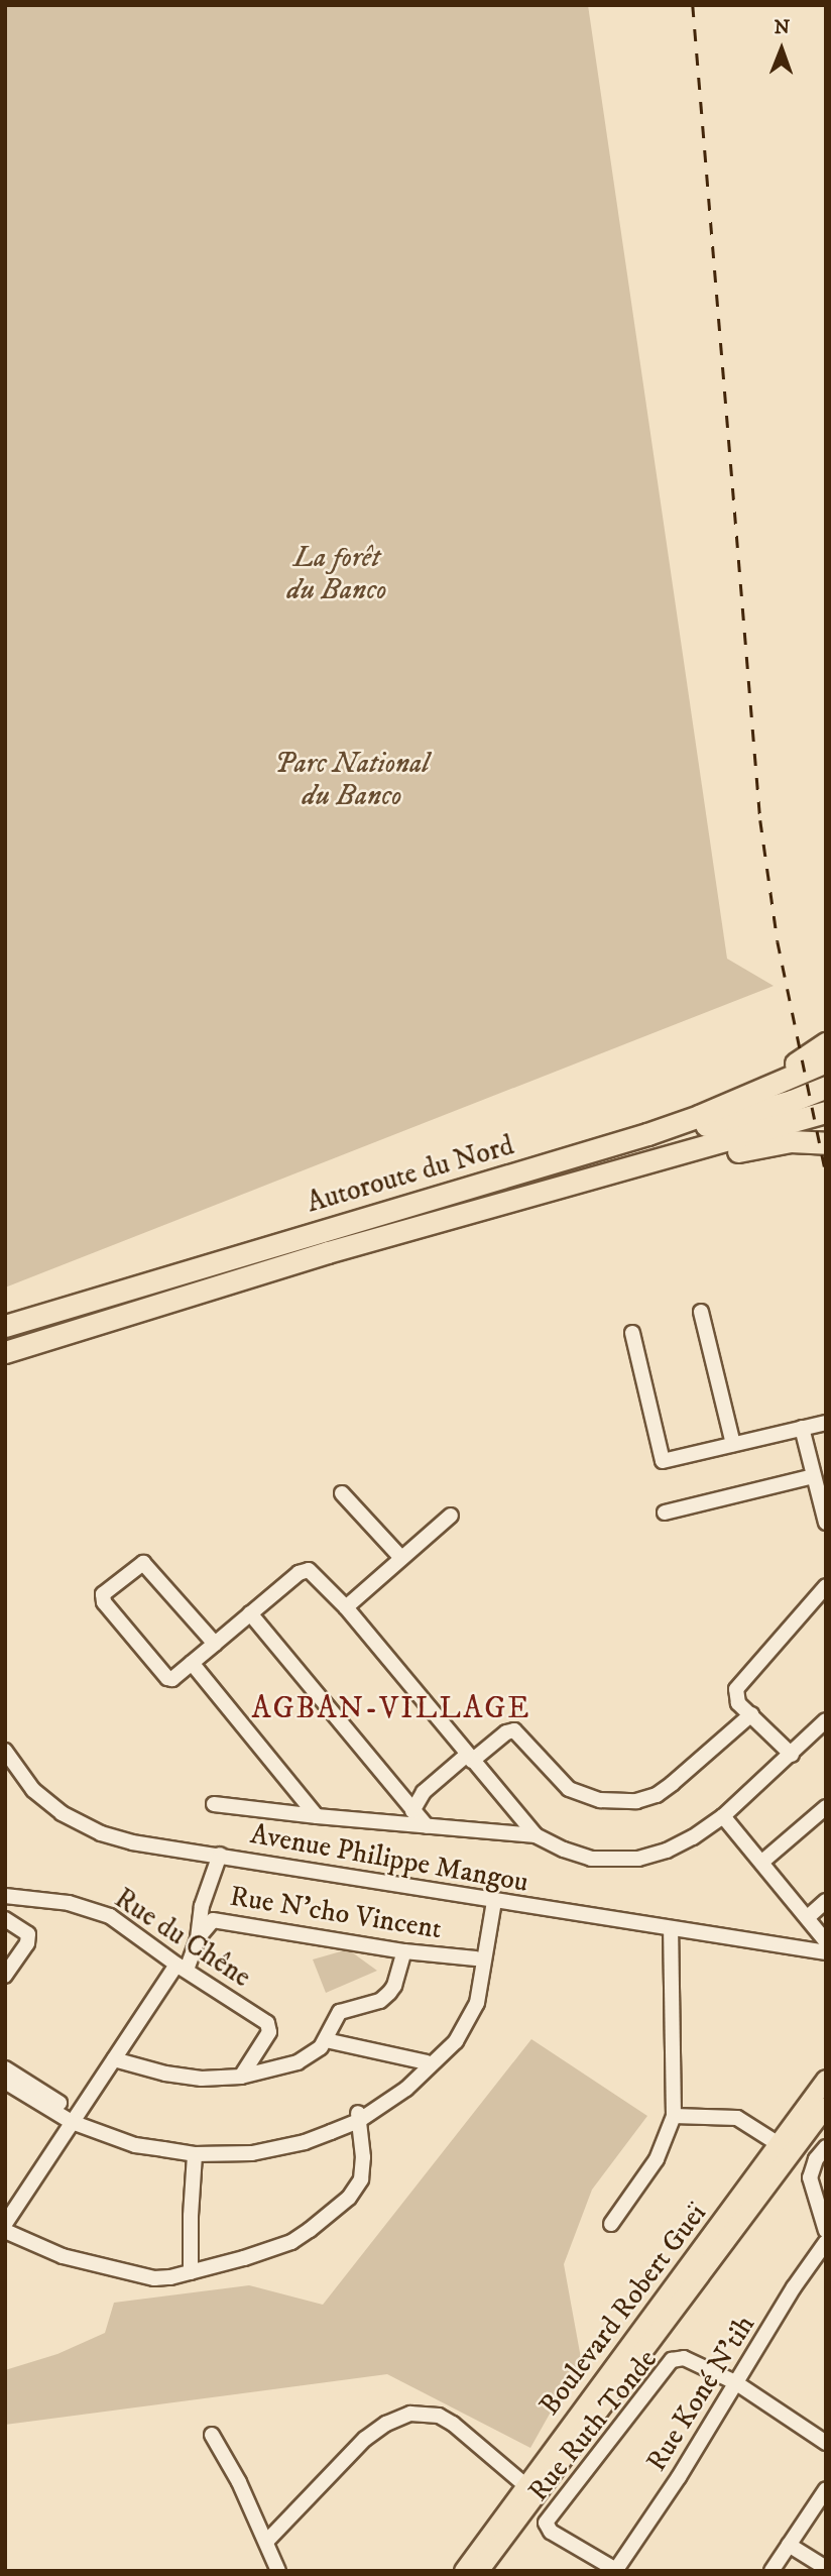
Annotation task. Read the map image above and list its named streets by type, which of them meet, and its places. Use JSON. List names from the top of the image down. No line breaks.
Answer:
{"streets":{"highway":["Autoroute du Nord"],"main road":["Boulevard Robert Gueï"],"street":["Avenue Philippe Mangou","Rue N'cho Vincent","Rue du Chêne","Rue Koné N'tih","Rue Ruth Tonde"]},"crossings":[["Rue Koné N'tih","Rue Ruth Tonde"]],"districts":["AGBAN-VILLAGE"],"parks":["La forêt du Banco","Parc National du Banco"],"north":"top"}
